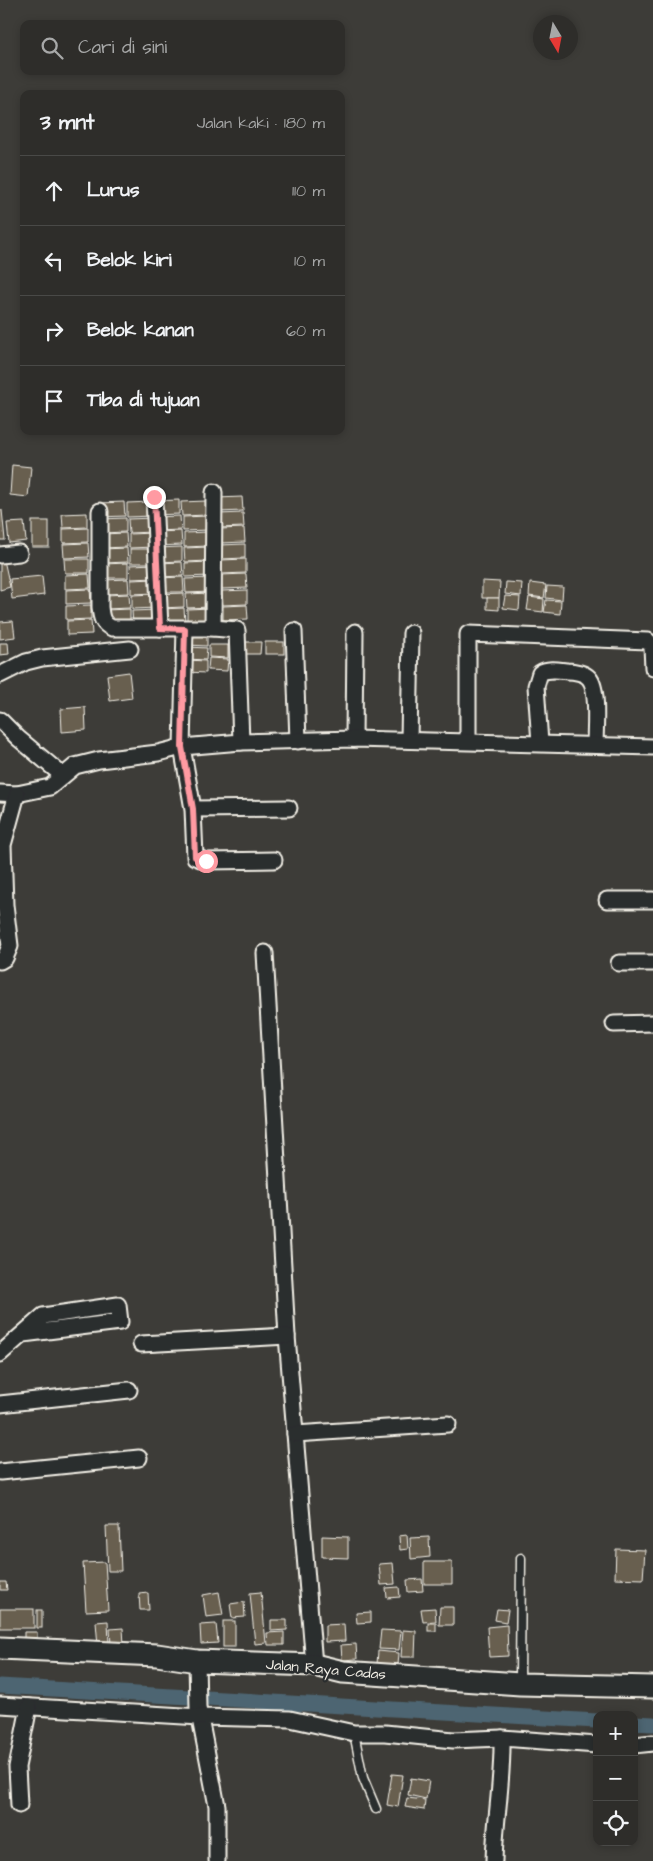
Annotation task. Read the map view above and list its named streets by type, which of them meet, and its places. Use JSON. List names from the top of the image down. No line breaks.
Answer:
{"streets":{"street":["Jalan Raya Cadas"]},"north":"bottom","page":{"search":"Cari di sini","heading":["3 mnt","Jalan kaki · 180 m"],"list":[["Lurus","110 m"],["Belok kiri","10 m"],["Belok kanan","60 m"],"Tiba di tujuan"],"map_buttons":["+","−"]}}
